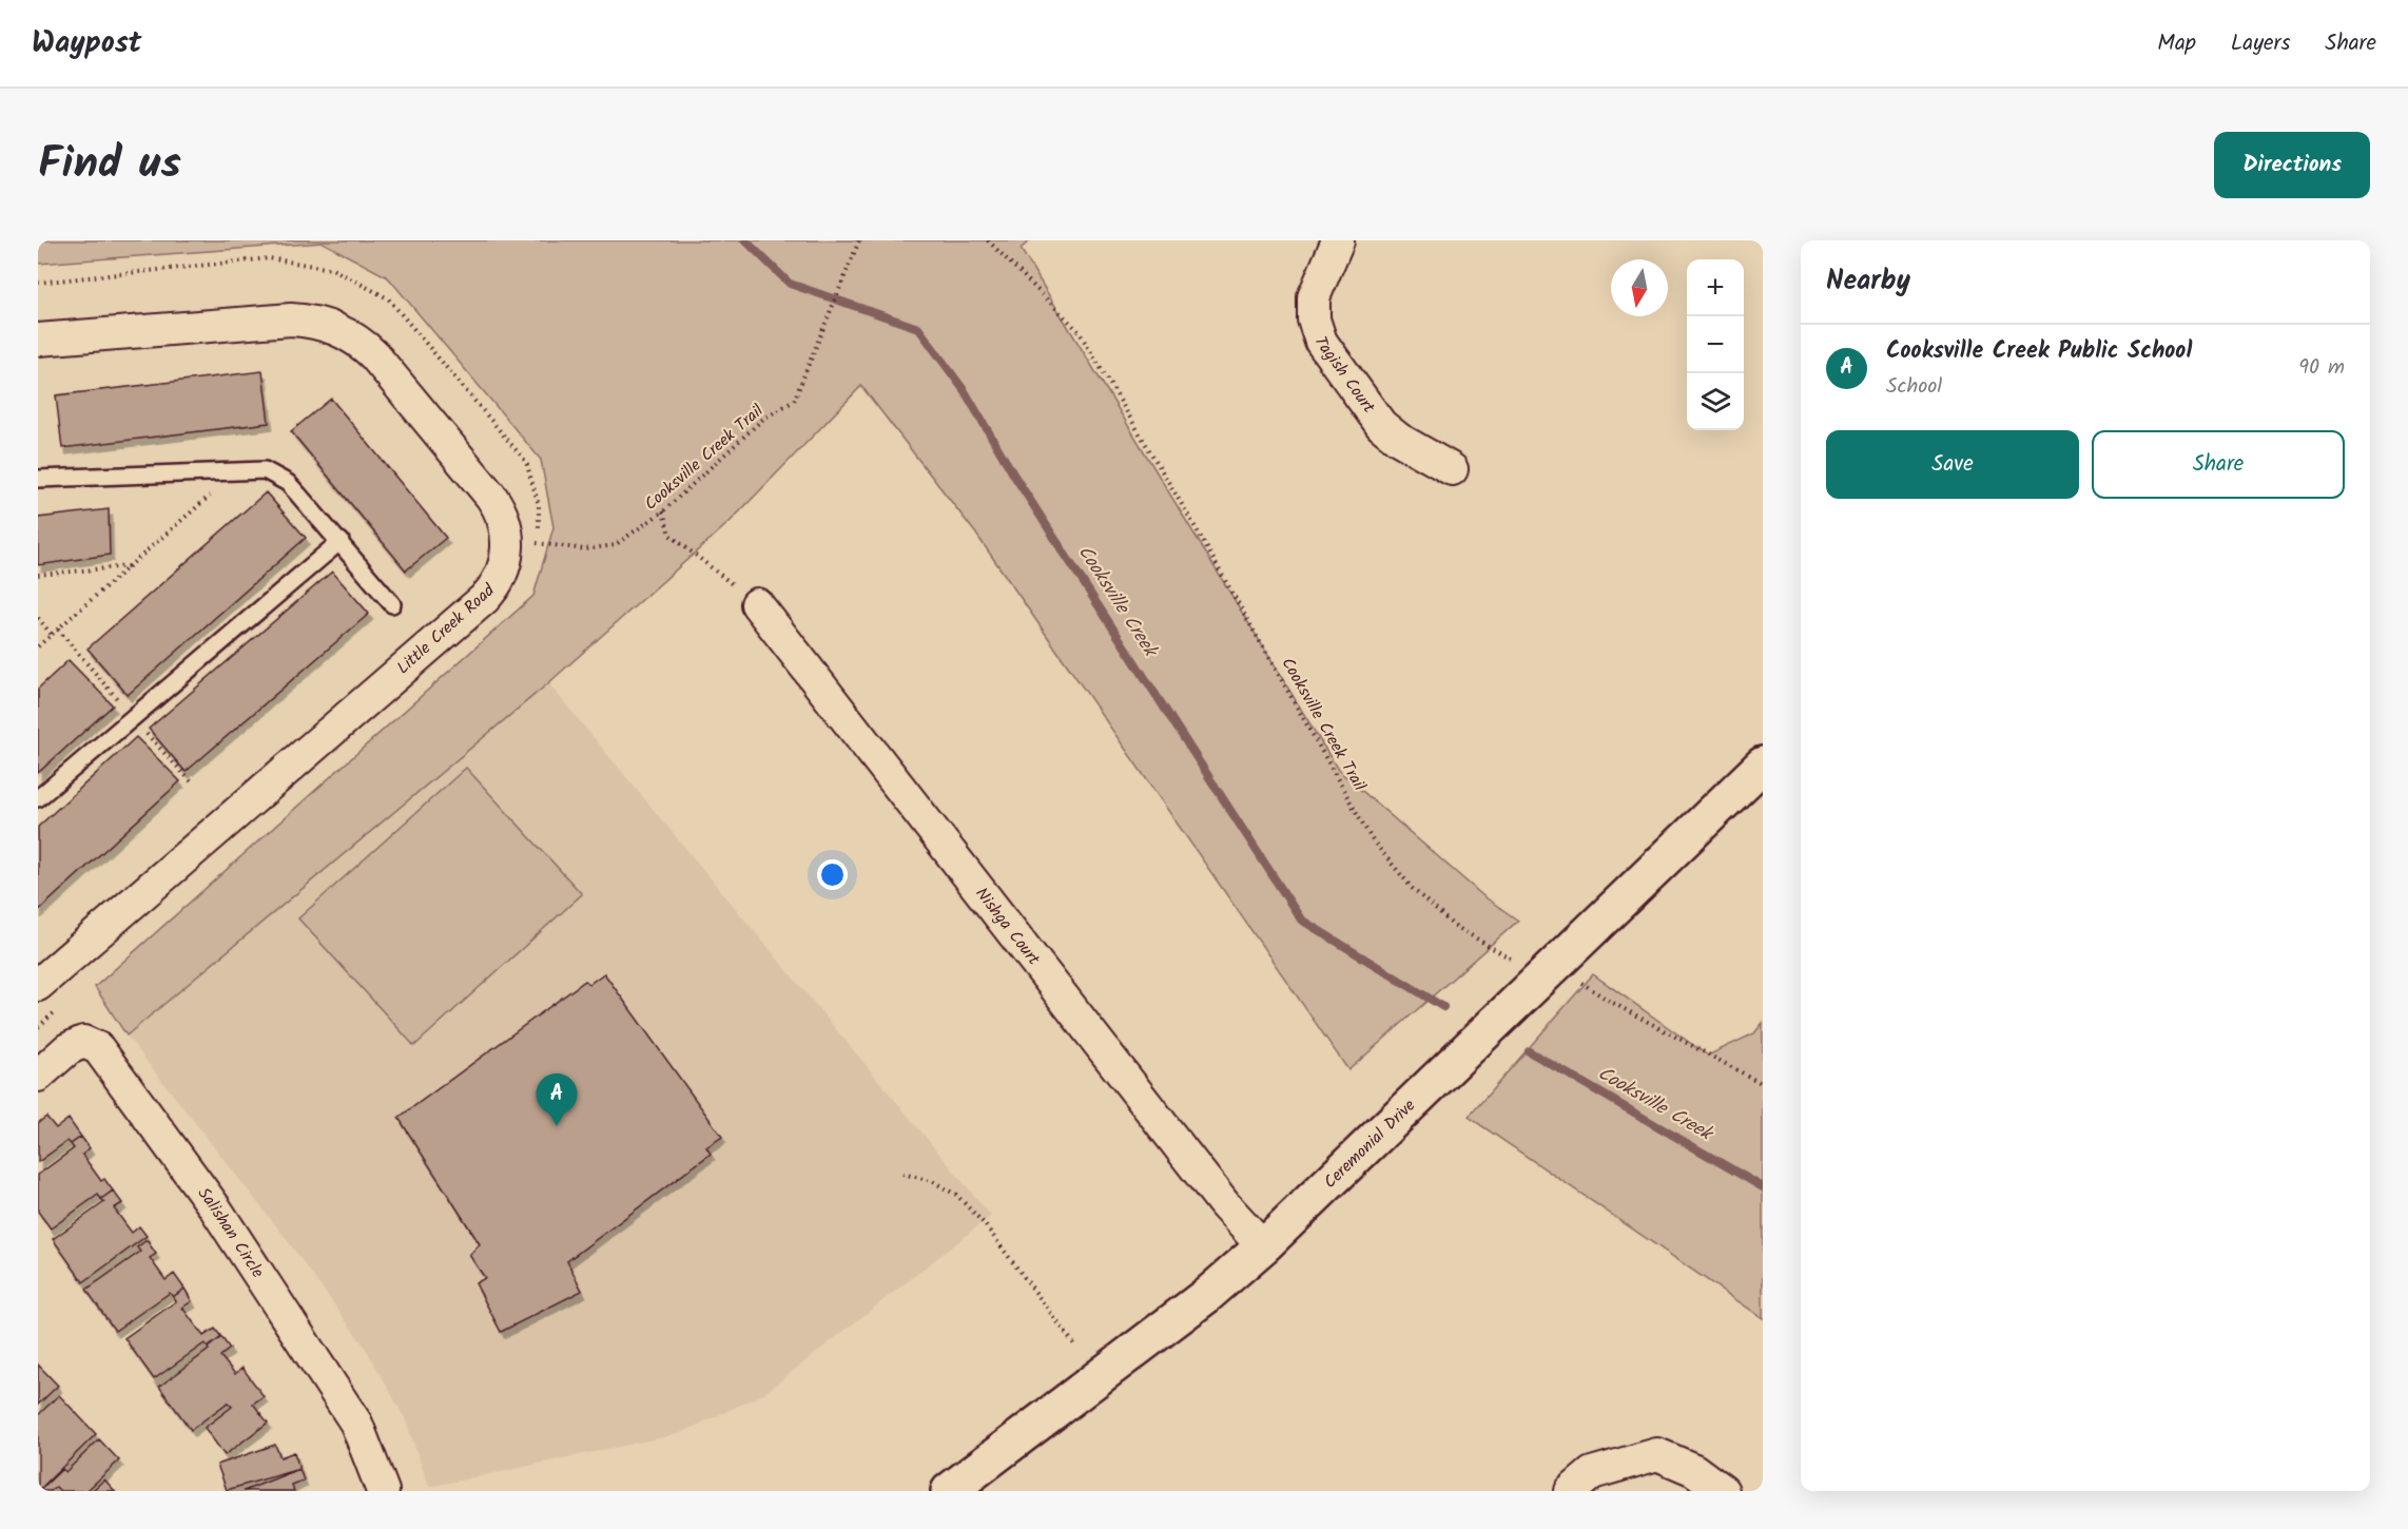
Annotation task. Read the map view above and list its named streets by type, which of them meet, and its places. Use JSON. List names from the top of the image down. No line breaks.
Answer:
{"streets":{"street":["Tagish Court","Little Creek Road","Nishga Court","Ceremonial Drive","Salishan Circle"],"path":["Cooksville Creek Trail"]},"crossings":[["Cooksville Creek Trail","Ceremonial Drive"],["Nishga Court","Ceremonial Drive"]],"water":["Cooksville Creek"],"north":"bottom","page":{"header":"Waypost","nav":["Map","Layers","Share"],"title":"Find us","buttons":["Directions",["Save","Share"]],"heading":"Nearby","map_buttons":["+","−"],"list":[{"mark":"A","name":"Cooksville Creek Public School","note":"School","value":"90 m"}],"pins":"A"}}
